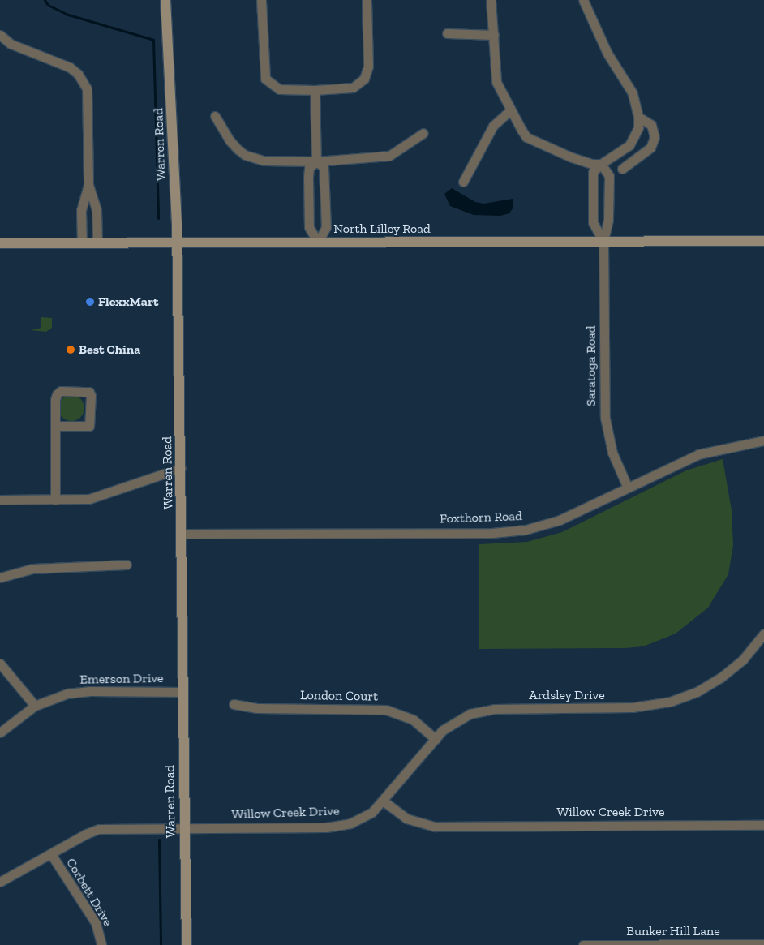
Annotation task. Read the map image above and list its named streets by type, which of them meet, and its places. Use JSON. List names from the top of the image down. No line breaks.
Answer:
{"streets":{"main road":["Warren Road","North Lilley Road"],"street":["Saratoga Road","Foxthorn Road","Emerson Drive","Ardsley Drive","London Court","Willow Creek Drive","Corbett Drive","Bunker Hill Lane"]},"crossings":[["Warren Road","North Lilley Road"],["Warren Road","Foxthorn Road"],["Warren Road","Emerson Drive"],["Warren Road","Willow Creek Drive"],["North Lilley Road","Saratoga Road"],["Saratoga Road","Foxthorn Road"],["Ardsley Drive","London Court"],["Ardsley Drive","Willow Creek Drive"],["Willow Creek Drive","Corbett Drive"]],"places":["FlexxMart","Best China"]}
